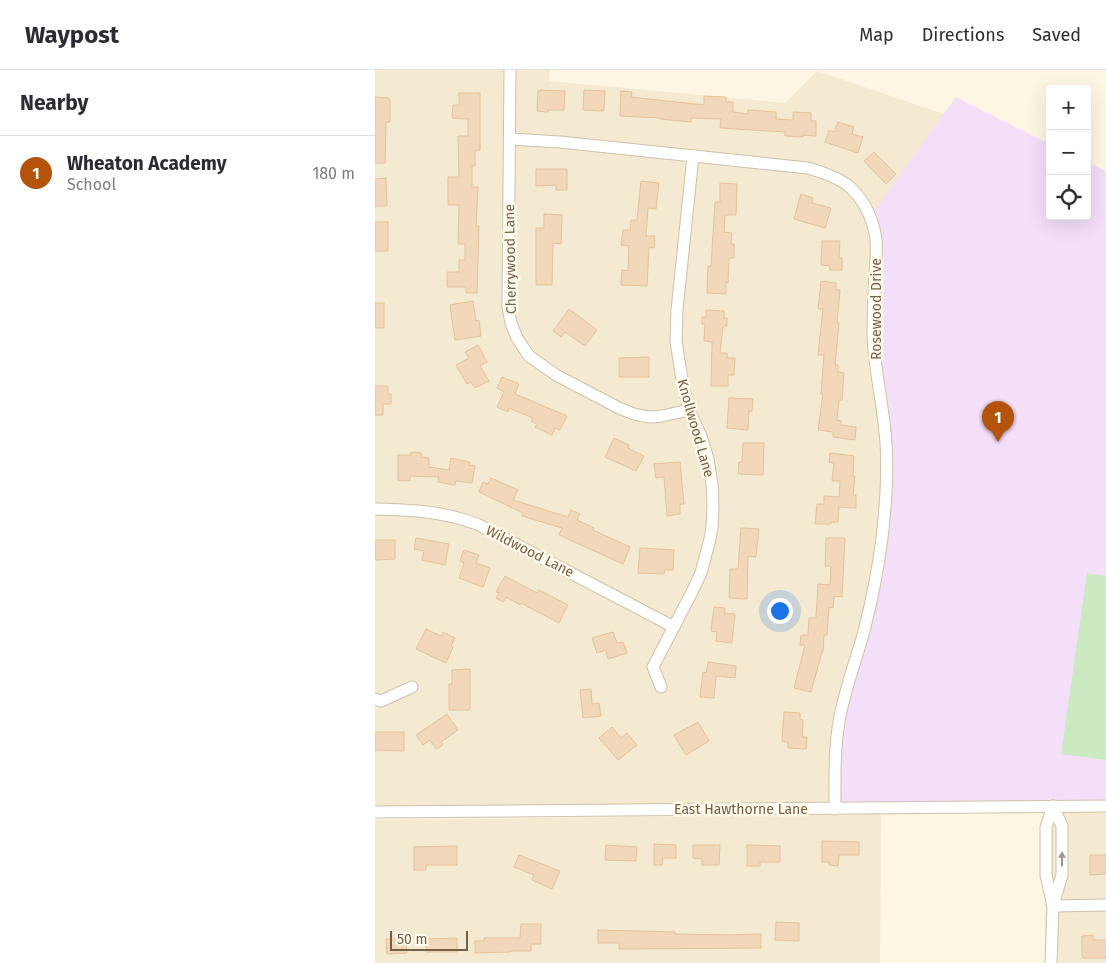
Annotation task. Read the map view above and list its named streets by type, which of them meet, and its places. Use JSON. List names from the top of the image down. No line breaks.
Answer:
{"streets":{"street":["Cherrywood Lane","Rosewood Drive","Knollwood Lane","Wildwood Lane","East Hawthorne Lane"]},"crossings":[["Cherrywood Lane","Rosewood Drive"],["Cherrywood Lane","Knollwood Lane"],["Rosewood Drive","Knollwood Lane"],["Rosewood Drive","East Hawthorne Lane"],["Knollwood Lane","Wildwood Lane"]],"scale_bar":"50 m","page":{"header":"Waypost","nav":["Map","Directions","Saved"],"heading":"Nearby","map_buttons":["+","−"],"list":[{"mark":"1","name":"Wheaton Academy","note":"School","value":"180 m"}],"pins":"1","scale":"50 m"}}
